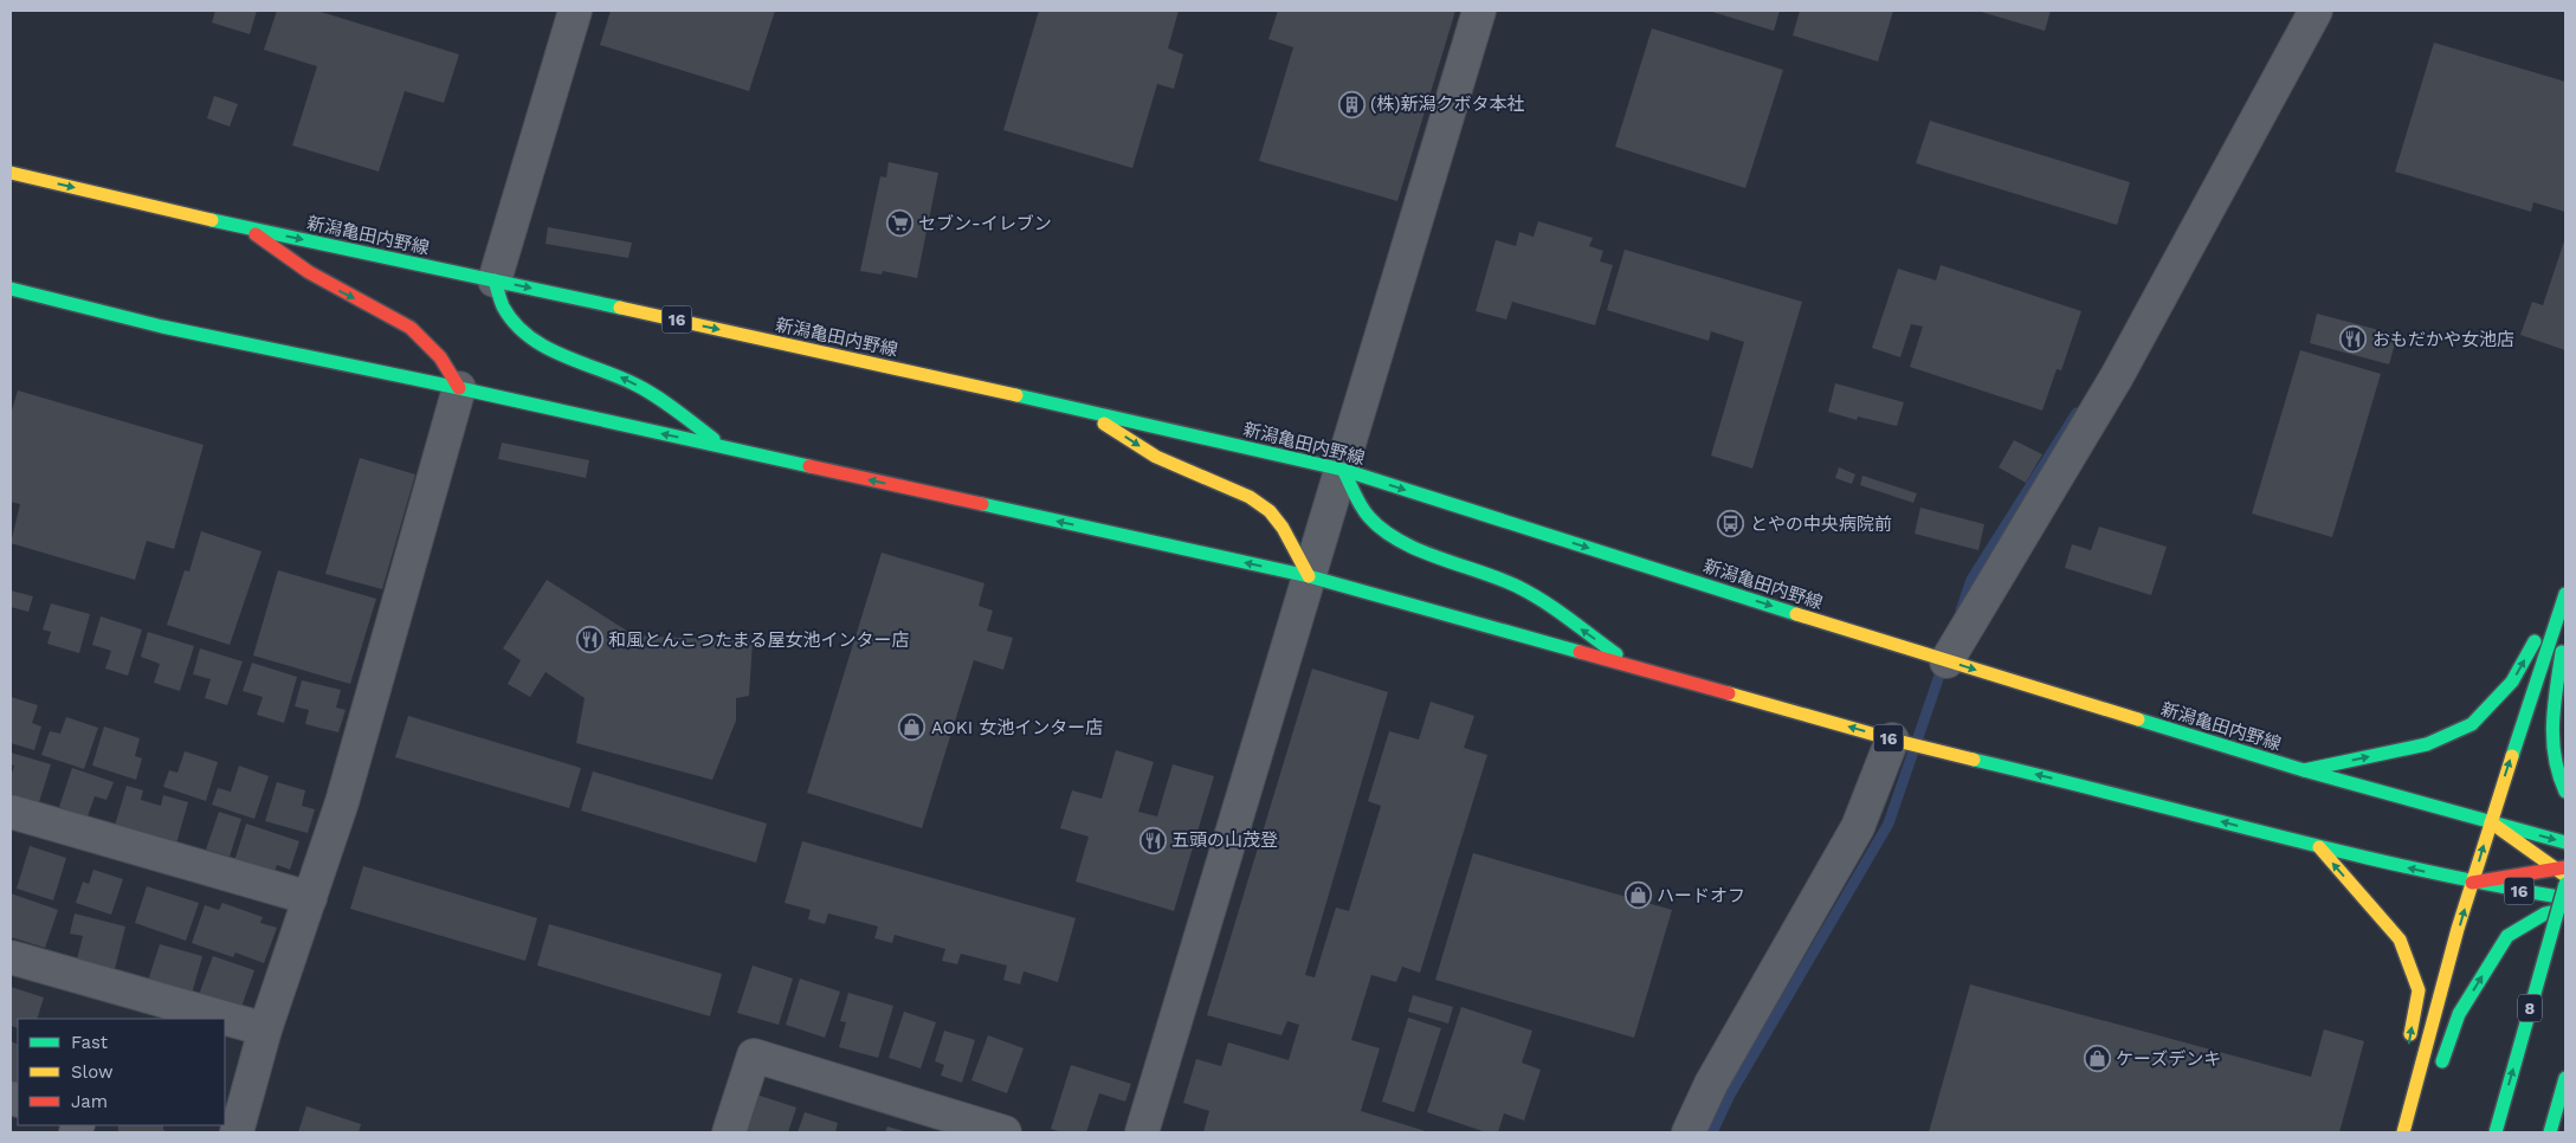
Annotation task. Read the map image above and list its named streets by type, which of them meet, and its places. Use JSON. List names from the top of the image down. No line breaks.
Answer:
{"streets":{"main road":["新潟亀田内野線","16","8"]},"places":{"building":["(株)新潟クボタ本社"],"supermarket":["セブン-イレブン"],"restaurant":["おもだかや女池店","和風とんこつたまる屋女池インター店","五頭の山茂登"],"bus stop":["とやの中央病院前"],"shop":["AOKI 女池インター店","ハードオフ","ケーズデンキ"]},"legend":["Fast","Slow","Jam"]}
